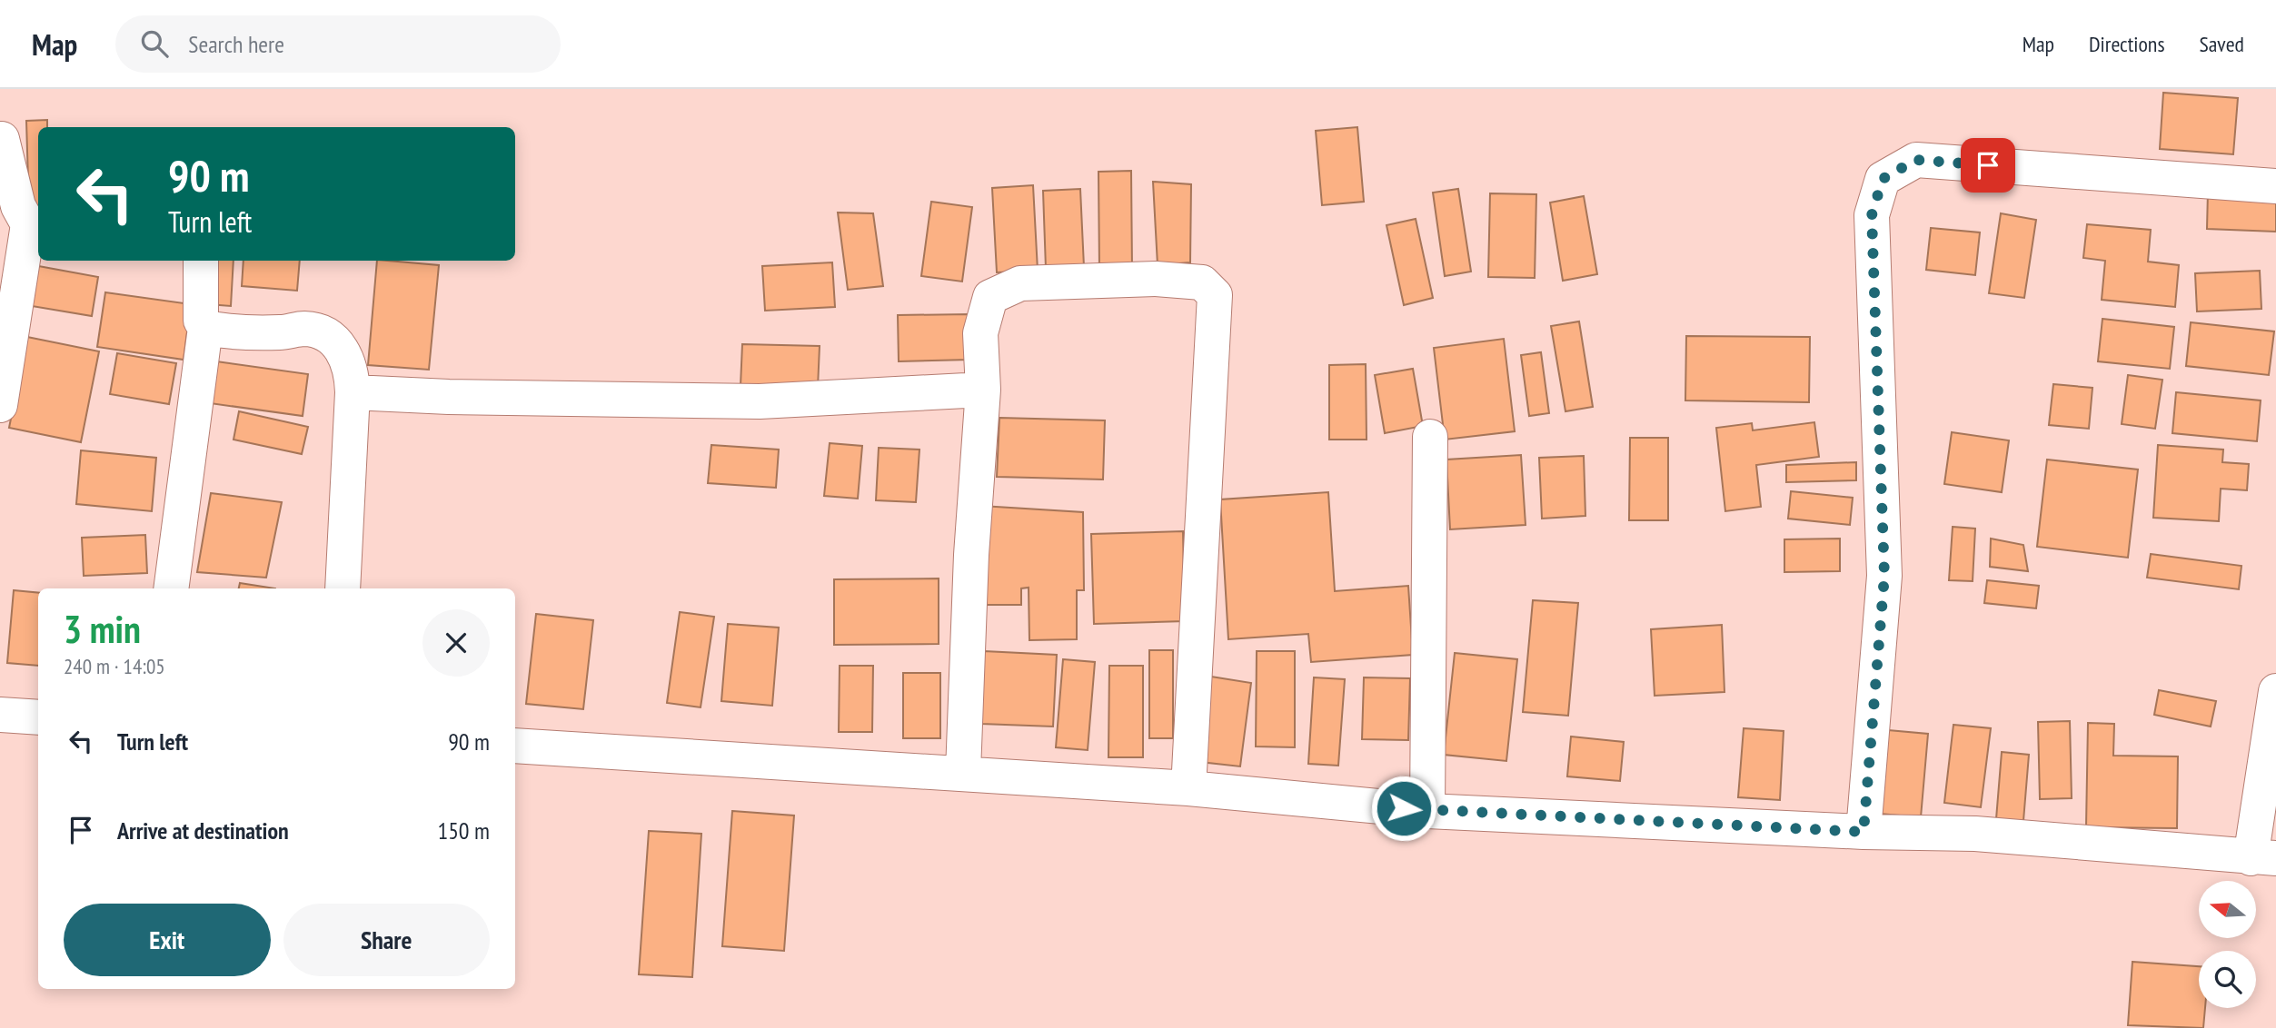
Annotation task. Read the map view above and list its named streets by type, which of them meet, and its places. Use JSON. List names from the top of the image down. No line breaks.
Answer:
{"north":"left","page":{"header":"Map","search":"Search here","nav":["Map","Directions","Saved"],"turn":["90 m","Turn left"],"heading":["3 min","240 m · 14:05"],"list":[{"name":"Turn left","value":"90 m"},{"name":"Arrive at destination","value":"150 m"}],"buttons":["Exit","Share"]}}
